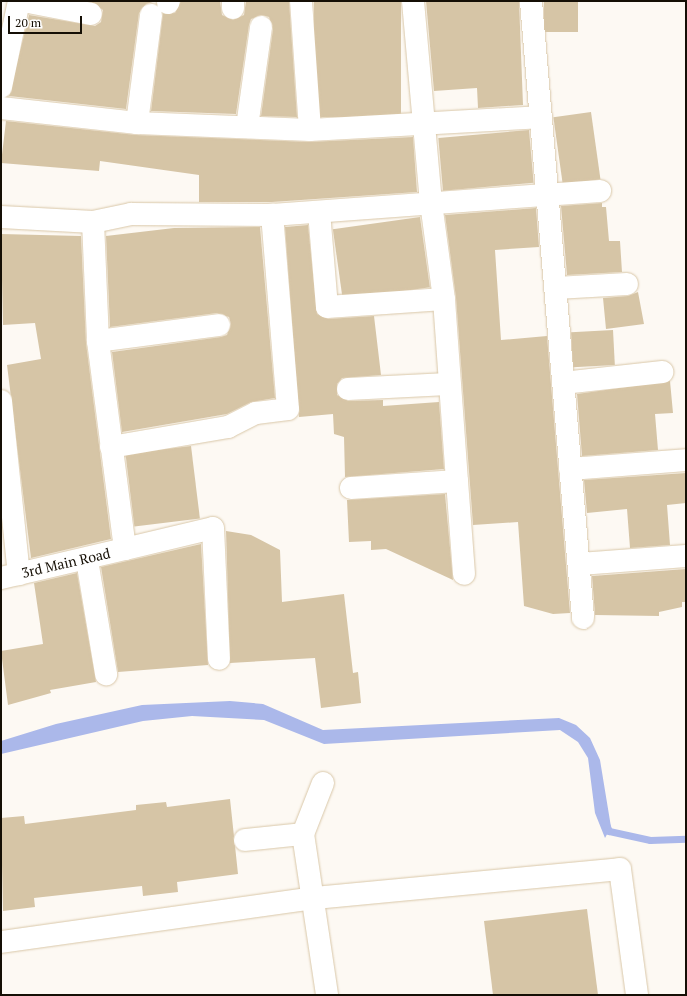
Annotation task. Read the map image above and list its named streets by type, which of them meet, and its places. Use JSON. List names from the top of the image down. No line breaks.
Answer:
{"streets":{"street":["3rd Main Road"]},"scale_bar":"20 m"}
